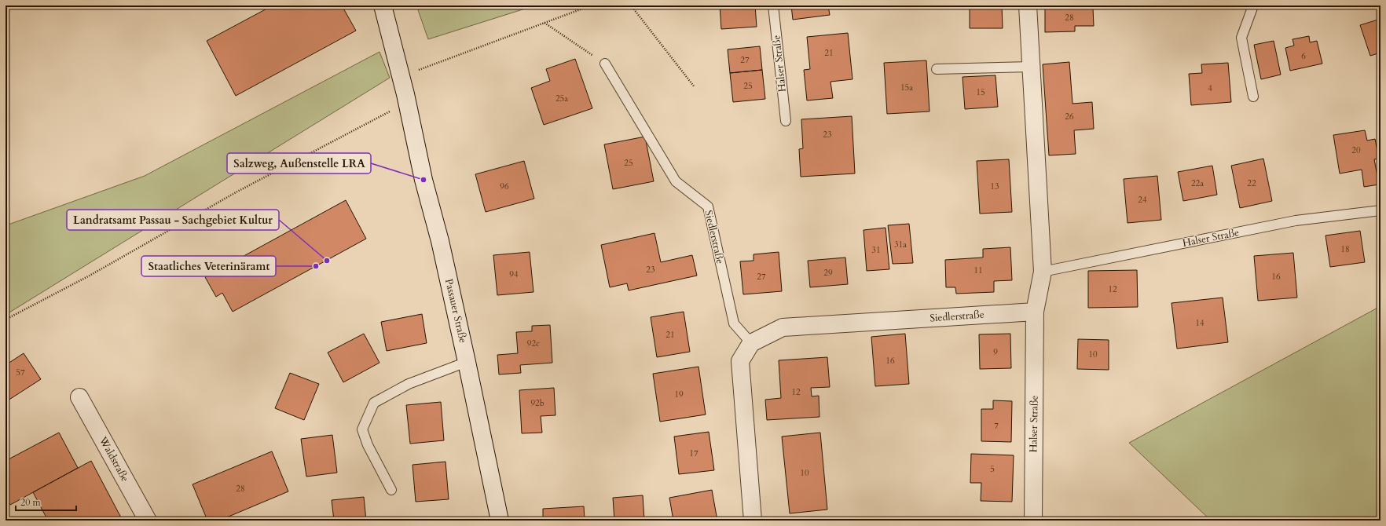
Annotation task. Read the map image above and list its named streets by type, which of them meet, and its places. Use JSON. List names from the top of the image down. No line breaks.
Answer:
{"streets":{"street":["Halser Straße","Siedlerstraße","Passauer Straße","Waldstraße"]},"crossings":[["Halser Straße","Siedlerstraße"]],"places":["Salzweg, Außenstelle LRA","Landratsamt Passau - Sachgebiet Kultur","Staatliches Veterinäramt"],"house_numbers":["28","21","6","27","25","15a","4","15","25a","26","23","20","25","22a","22","96","13","24","31a","18","31","23","11","29","94","27","16","12","14","21","92c","9","10","16","57","12","19","92b","7","17","5","10","28"],"scale_bar":"20 m"}
